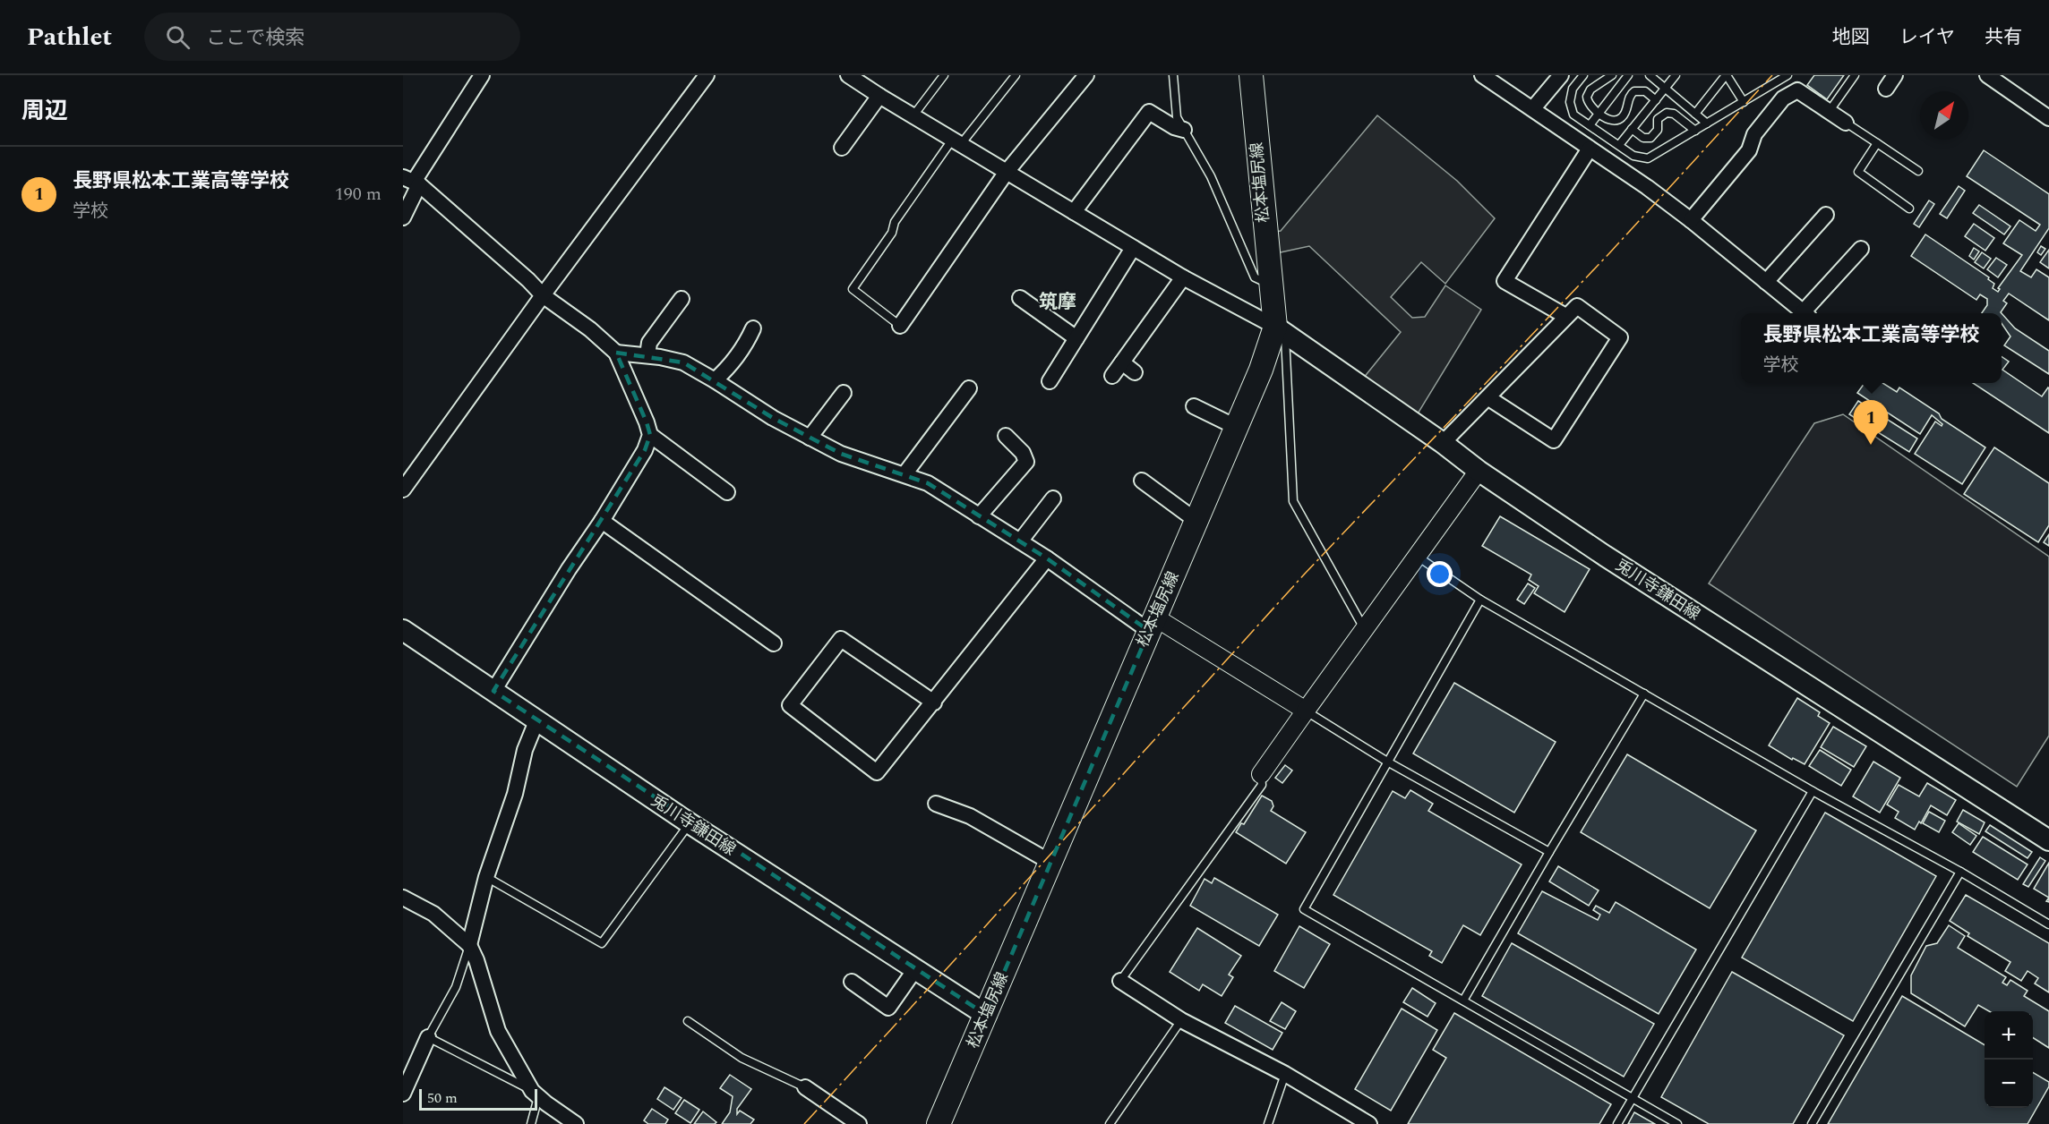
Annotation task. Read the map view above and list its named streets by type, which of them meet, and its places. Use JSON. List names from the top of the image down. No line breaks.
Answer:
{"streets":{"main road":["松本塩尻線","兎川寺鎌田線"]},"crossings":[["松本塩尻線","兎川寺鎌田線"]],"districts":["筑摩"],"scale_bar":"50 m","north":"top right","page":{"header":"Pathlet","search":"ここで検索","nav":["地図","レイヤ","共有"],"heading":"周辺","list":[{"mark":"1","name":"長野県松本工業高等学校","note":"学校","value":"190 m"}],"popup":["長野県松本工業高等学校","学校"],"pins":"1","map_buttons":["+","−"],"scale":"50 m"}}
